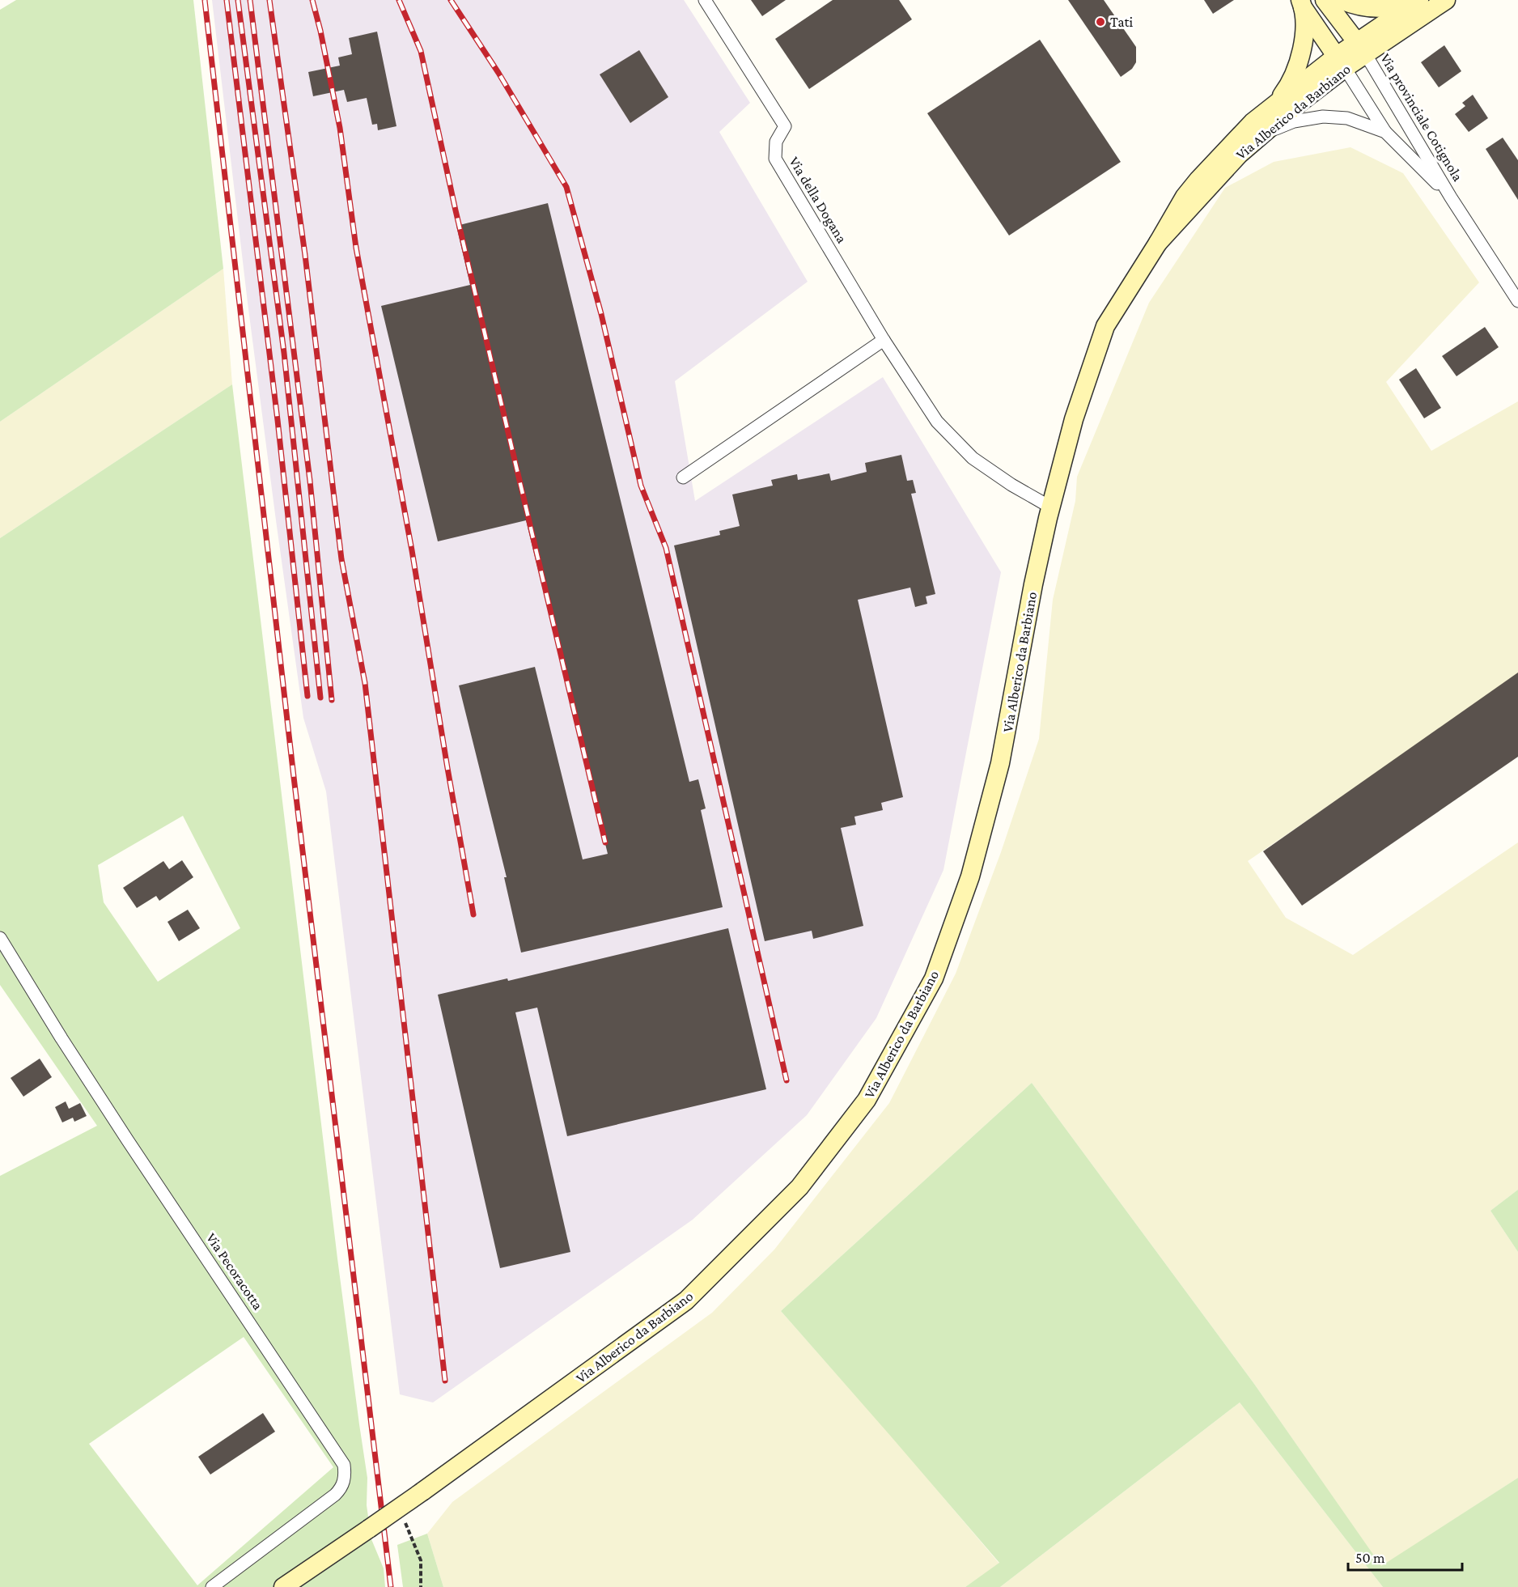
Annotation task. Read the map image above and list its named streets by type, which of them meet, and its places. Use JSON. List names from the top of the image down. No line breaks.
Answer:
{"streets":{"main road":["Via Alberico da Barbiano"],"street":["Via provinciale Cotignola","Via della Dogana","Via Pecoracotta"]},"crossings":[["Via Alberico da Barbiano","Via provinciale Cotignola"],["Via Alberico da Barbiano","Via della Dogana"]],"places":["Tati"],"scale_bar":"50 m"}
